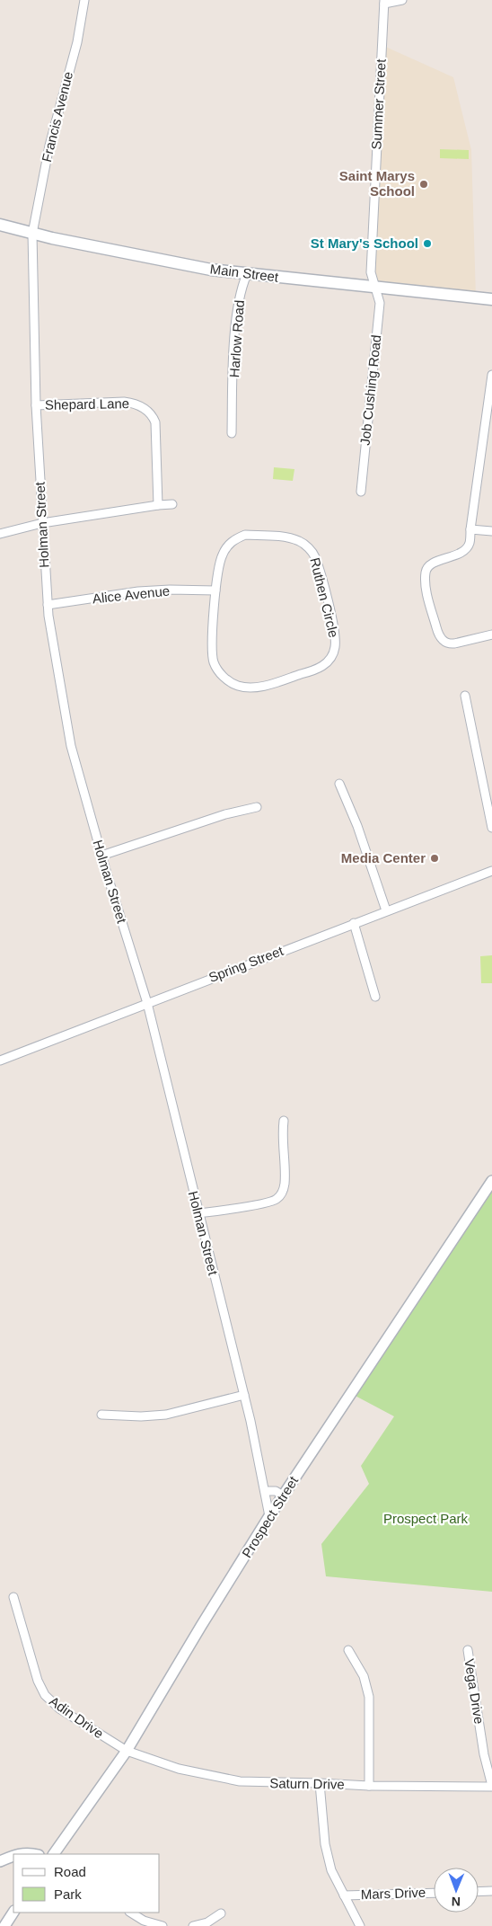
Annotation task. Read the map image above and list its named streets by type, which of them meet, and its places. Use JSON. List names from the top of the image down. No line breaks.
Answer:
{"streets":{"main road":["Main Street"],"street":["Summer Street","Francis Avenue","Harlow Road","Job Cushing Road","Shepard Lane","Holman Street","Alice Avenue","Ruthen Circle","Spring Street","Prospect Street","Vega Drive","Adin Drive","Saturn Drive","Mars Drive"]},"crossings":[["Summer Street","Main Street"],["Summer Street","Job Cushing Road"],["Francis Avenue","Main Street"],["Francis Avenue","Holman Street"],["Main Street","Harlow Road"],["Main Street","Job Cushing Road"],["Main Street","Holman Street"],["Shepard Lane","Holman Street"],["Holman Street","Alice Avenue"],["Holman Street","Spring Street"],["Holman Street","Prospect Street"],["Alice Avenue","Ruthen Circle"],["Prospect Street","Adin Drive"],["Prospect Street","Saturn Drive"],["Vega Drive","Saturn Drive"],["Adin Drive","Saturn Drive"]],"parks":["Prospect Park"],"places":["Saint Marys School","St Mary's School","Media Center"],"legend":["Road","Park"],"north":"bottom"}
